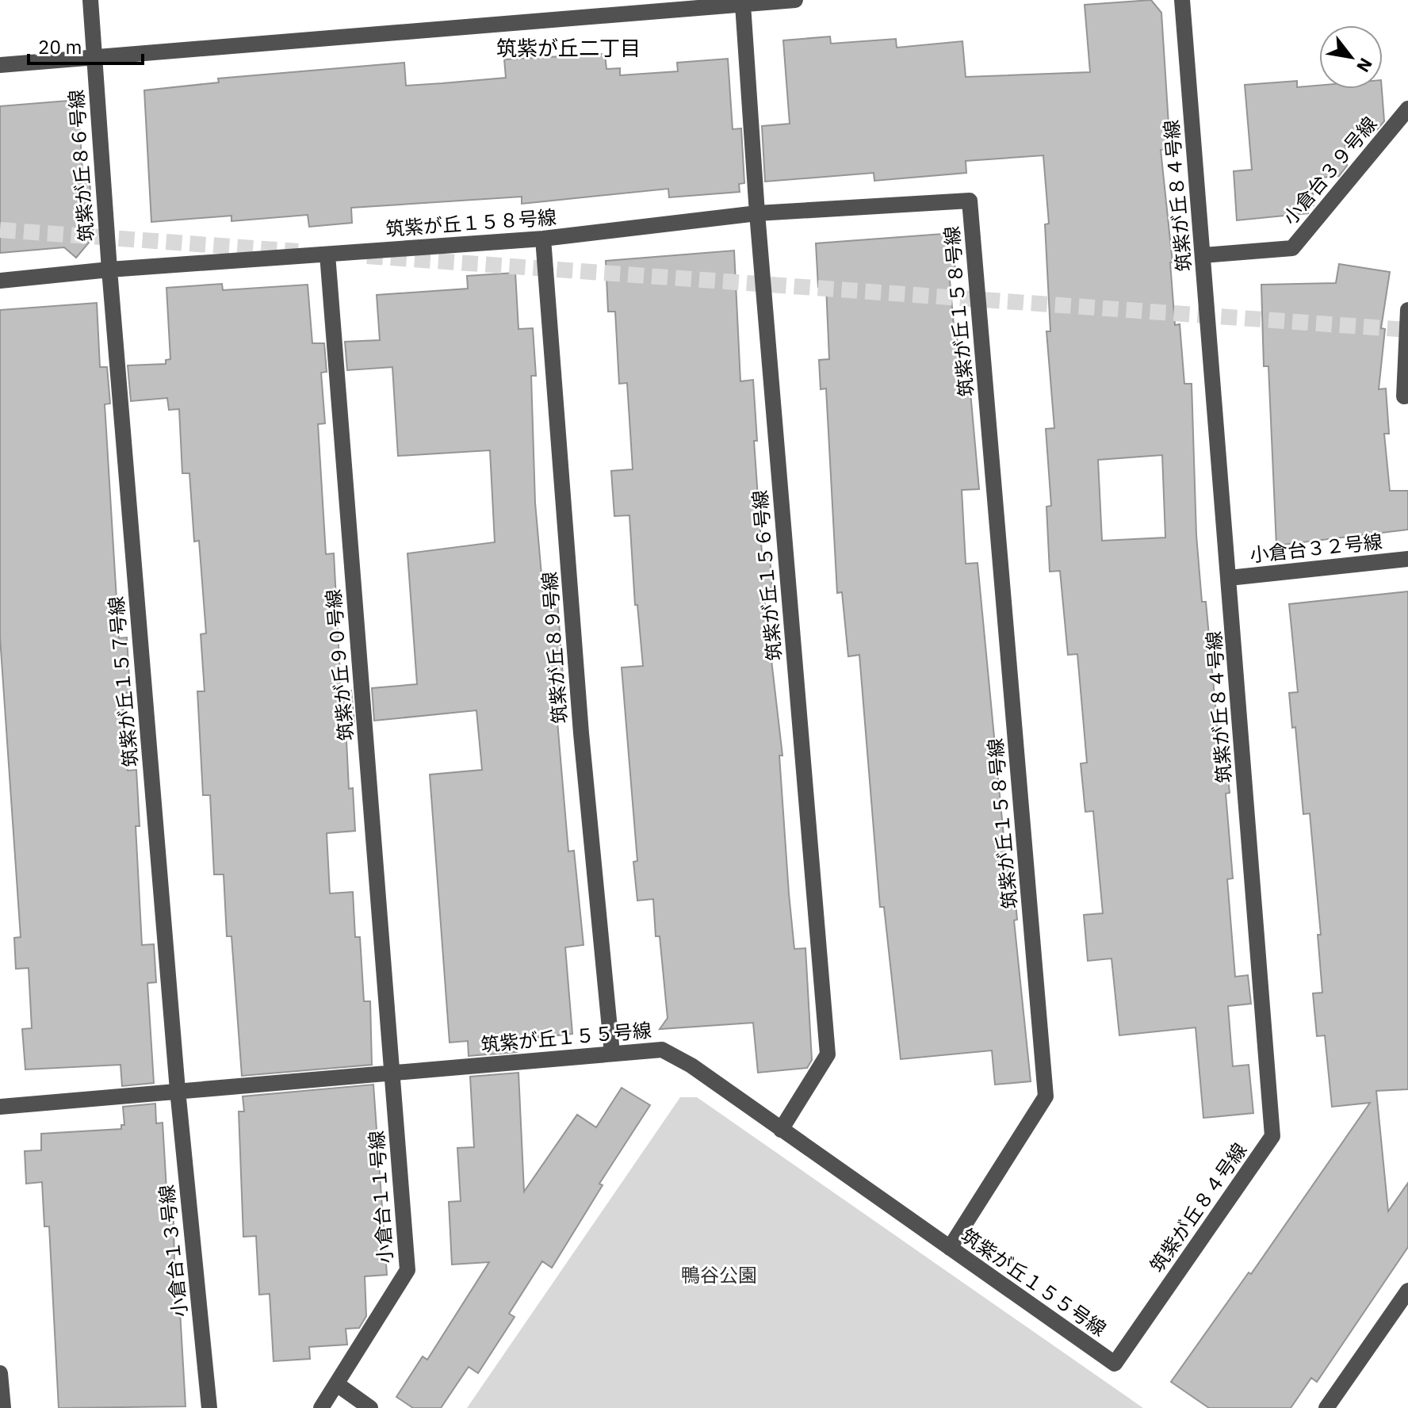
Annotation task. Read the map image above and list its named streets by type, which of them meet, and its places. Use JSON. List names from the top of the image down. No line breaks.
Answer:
{"streets":{"street":["筑紫が丘８６号線","小倉台３９号線","筑紫が丘８４号線","筑紫が丘１５８号線","小倉台３２号線","筑紫が丘１５６号線","筑紫が丘８９号線","筑紫が丘９０号線","筑紫が丘１５７号線","筑紫が丘１５５号線","小倉台１１号線","小倉台１３号線"]},"crossings":[["筑紫が丘８６号線","筑紫が丘１５８号線"],["筑紫が丘８６号線","筑紫が丘１５７号線"],["小倉台３９号線","筑紫が丘８４号線"],["筑紫が丘８４号線","小倉台３２号線"],["筑紫が丘８４号線","筑紫が丘１５５号線"],["筑紫が丘１５８号線","筑紫が丘１５６号線"],["筑紫が丘１５８号線","筑紫が丘８９号線"],["筑紫が丘１５８号線","筑紫が丘９０号線"],["筑紫が丘１５８号線","筑紫が丘１５７号線"],["筑紫が丘１５８号線","筑紫が丘１５５号線"],["筑紫が丘１５６号線","筑紫が丘１５５号線"],["筑紫が丘８９号線","筑紫が丘１５５号線"],["筑紫が丘９０号線","筑紫が丘１５５号線"],["筑紫が丘９０号線","小倉台１１号線"],["筑紫が丘１５７号線","筑紫が丘１５５号線"],["筑紫が丘１５７号線","小倉台１３号線"],["筑紫が丘１５５号線","小倉台１１号線"],["筑紫が丘１５５号線","小倉台１３号線"]],"districts":["筑紫が丘二丁目"],"parks":["鴨谷公園"],"scale_bar":"20 m","north":"bottom right"}
